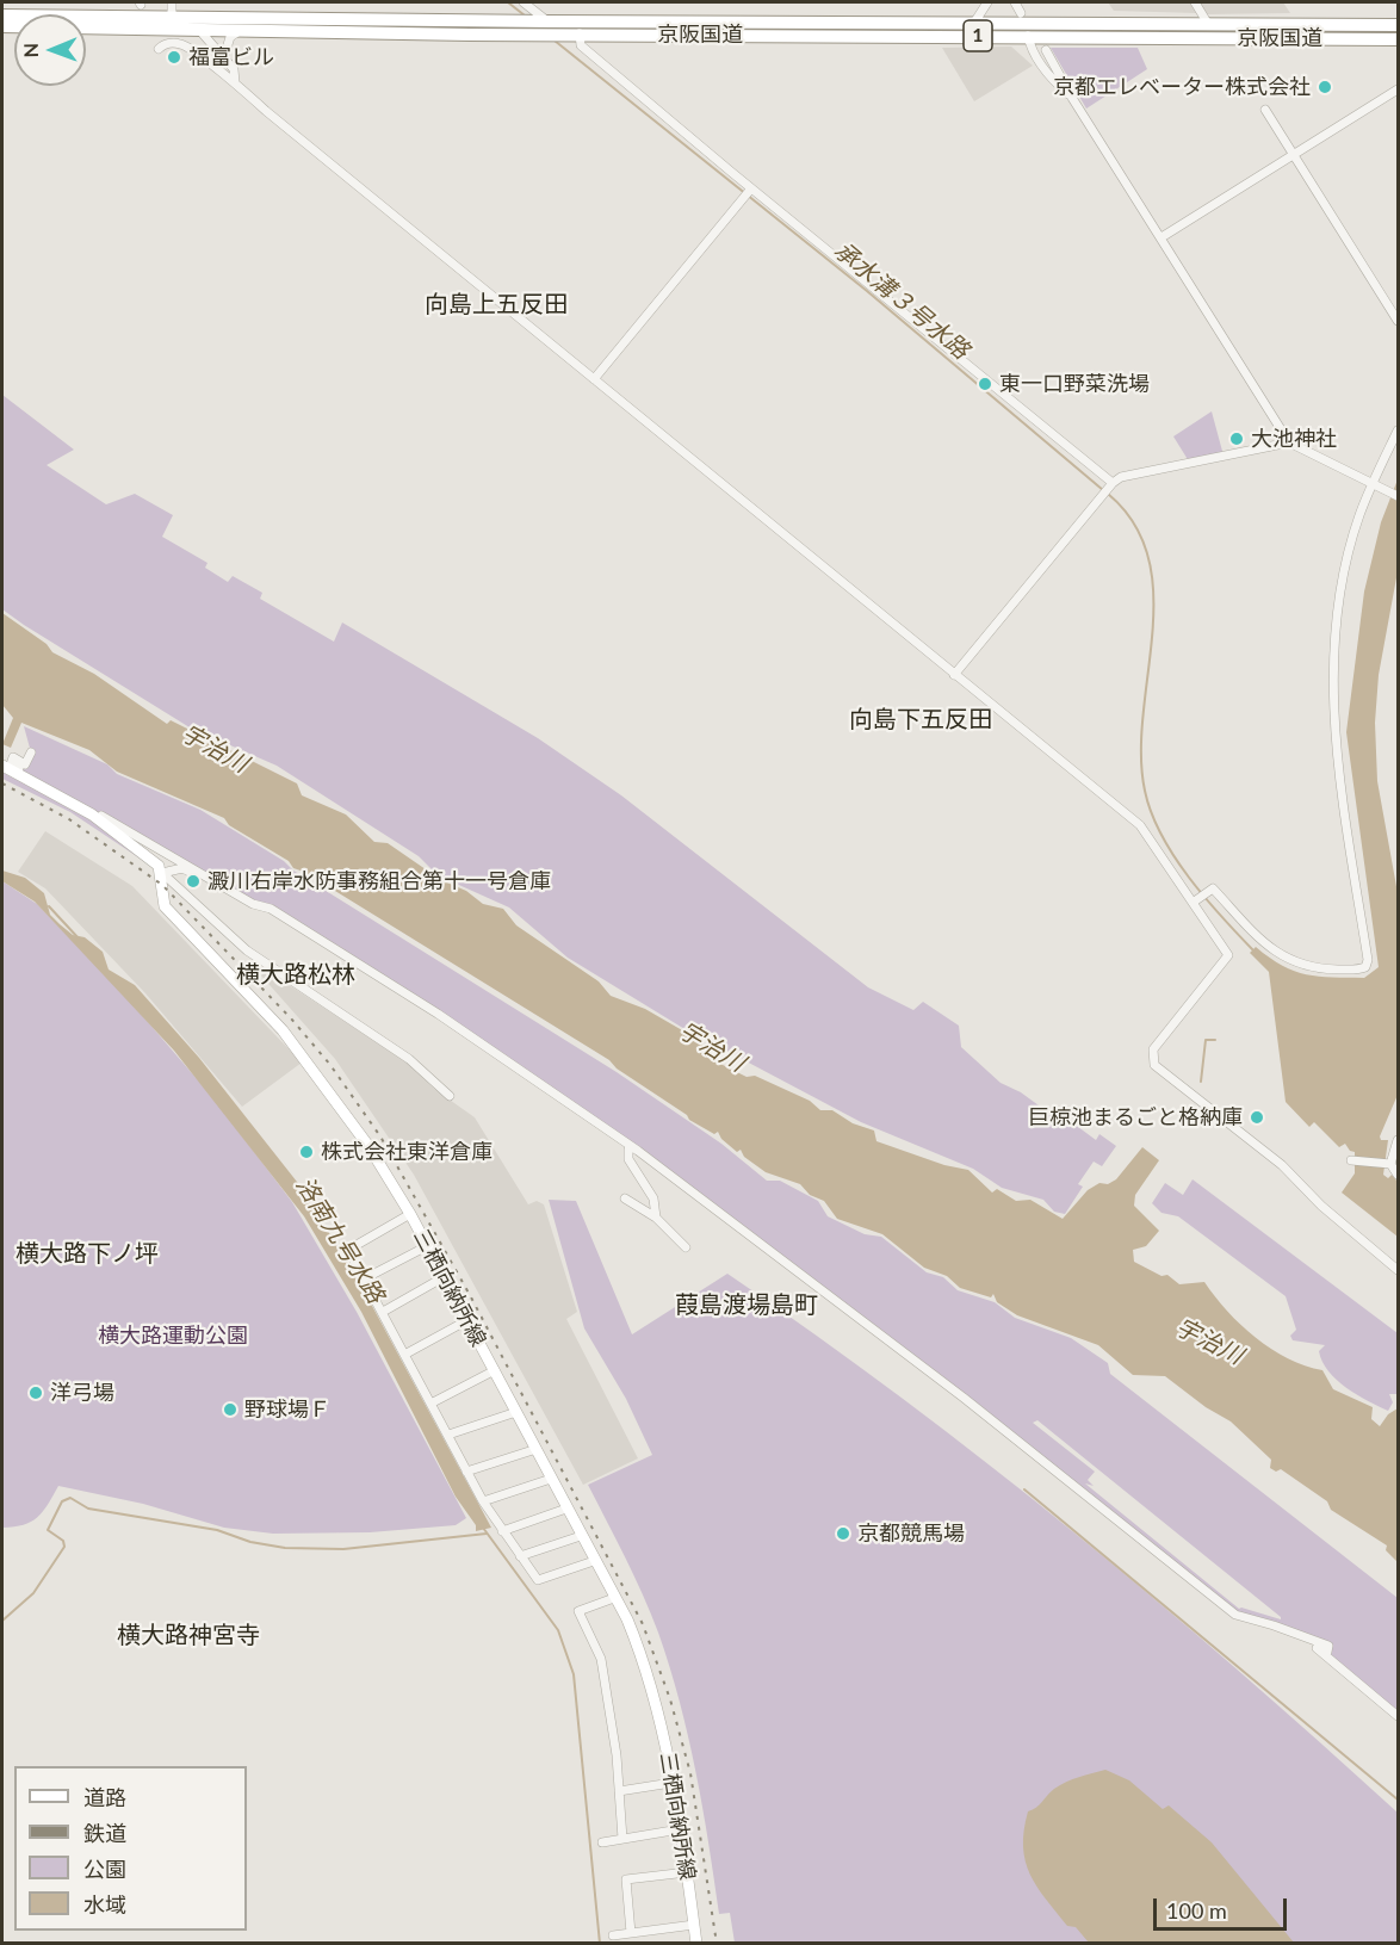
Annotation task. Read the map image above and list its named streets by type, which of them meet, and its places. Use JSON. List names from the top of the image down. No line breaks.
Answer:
{"streets":{"highway":["京阪国道","1"],"main road":["三栖向納所線"]},"districts":["向島上五反田","向島下五反田","横大路松林","横大路下ノ坪","葭島渡場島町","横大路神宮寺"],"water":["承水溝３号水路","宇治川","洛南九号水路"],"parks":["横大路運動公園"],"places":["福富ビル","京都エレベーター株式会社","東一口野菜洗場","大池神社","澱川右岸水防事務組合第十一号倉庫","巨椋池まるごと格納庫","株式会社東洋倉庫","洋弓場","野球場Ｆ","京都競馬場"],"legend":["道路","鉄道","公園","水域"],"scale_bar":"100 m","north":"left"}
